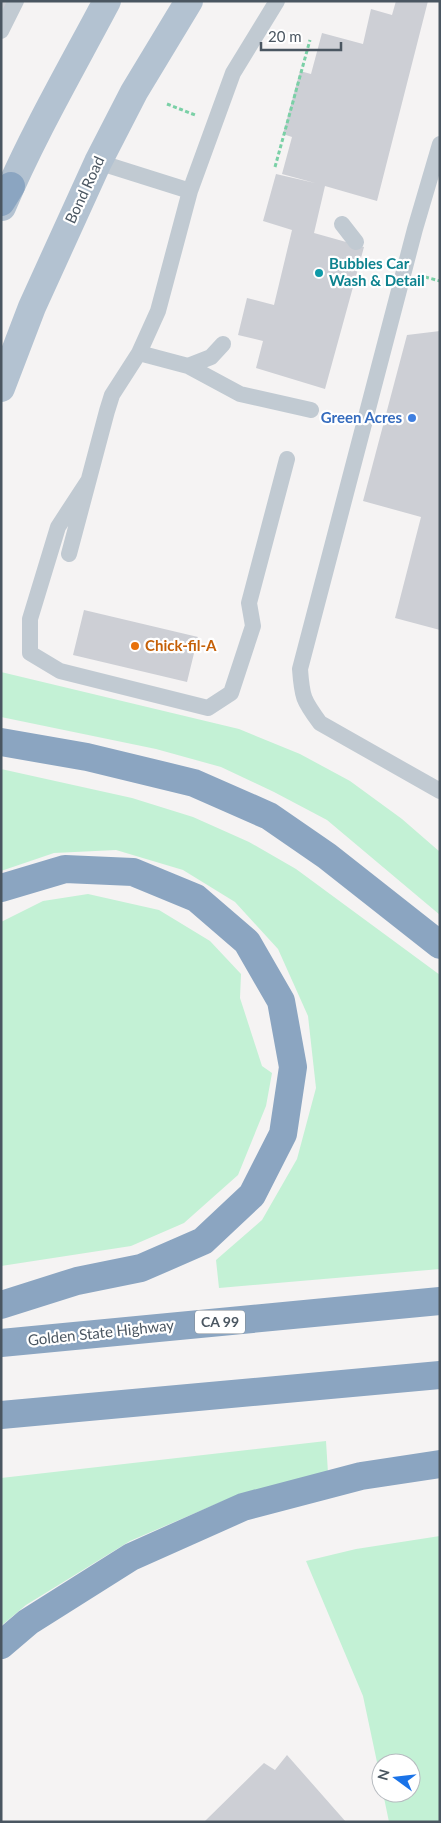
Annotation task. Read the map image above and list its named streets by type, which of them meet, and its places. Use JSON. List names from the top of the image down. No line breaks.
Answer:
{"streets":{"highway":["CA 99","Golden State Highway"],"main road":["Bond Road"]},"places":["Bubbles Car Wash & Detail","Green Acres","Chick-fil-A"],"scale_bar":"20 m","north":"left"}
